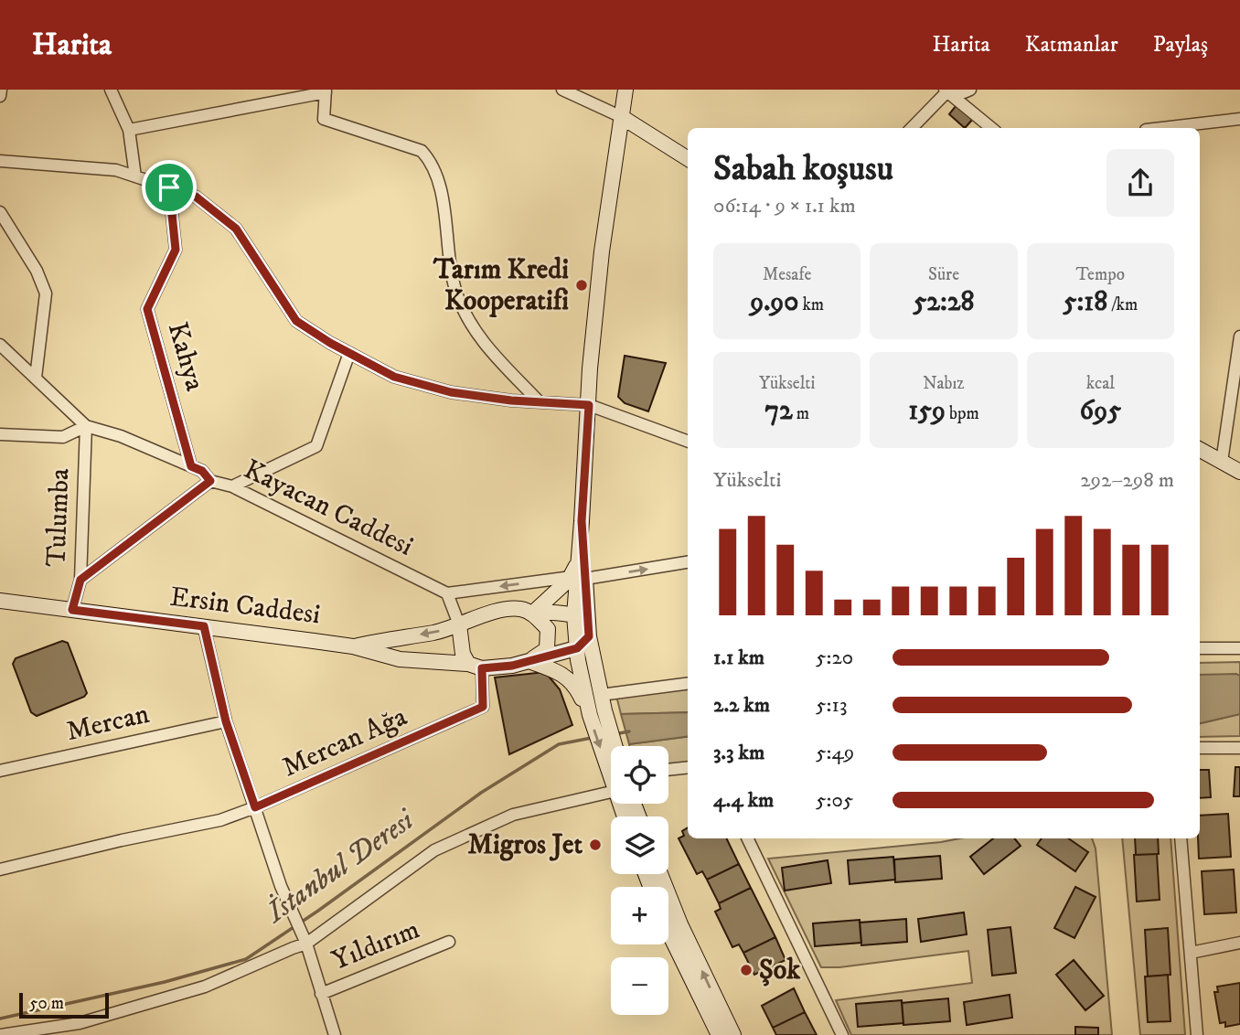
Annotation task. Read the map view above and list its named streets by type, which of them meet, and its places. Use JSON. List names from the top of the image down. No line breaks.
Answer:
{"streets":{"main road":["Ersin Caddesi"],"street":["Kahya","Kayacan Caddesi","Tulumba","Mercan","Mercan Ağa","Yıldırım"]},"crossings":[["Kahya","Kayacan Caddesi"],["Kayacan Caddesi","Tulumba"],["Tulumba","Ersin Caddesi"],["Ersin Caddesi","Mercan Ağa"]],"water":["İstanbul Deresi"],"places":["Tarım Kredi Kooperatifi","Migros Jet","Şok"],"scale_bar":"50 m","page":{"header":"Harita","nav":["Harita","Katmanlar","Paylaş"],"heading":["Sabah koşusu","06:14 · 9 × 1.1 km"],"stats":[["Mesafe","9.90 km"],["Süre","52:28"],["Tempo","5:18 /km"],["Yükselti","72 m"],["Nabız","159 bpm"],["kcal","695"]],"chart":["Yükselti","292–298 m"],"list":[{"name":"1.1 km","note":"5:20"},{"name":"2.2 km","note":"5:13"},{"name":"3.3 km","note":"5:49"},{"name":"4.4 km","note":"5:05"}],"map_buttons":["+","−"],"scale":"50 m"}}
